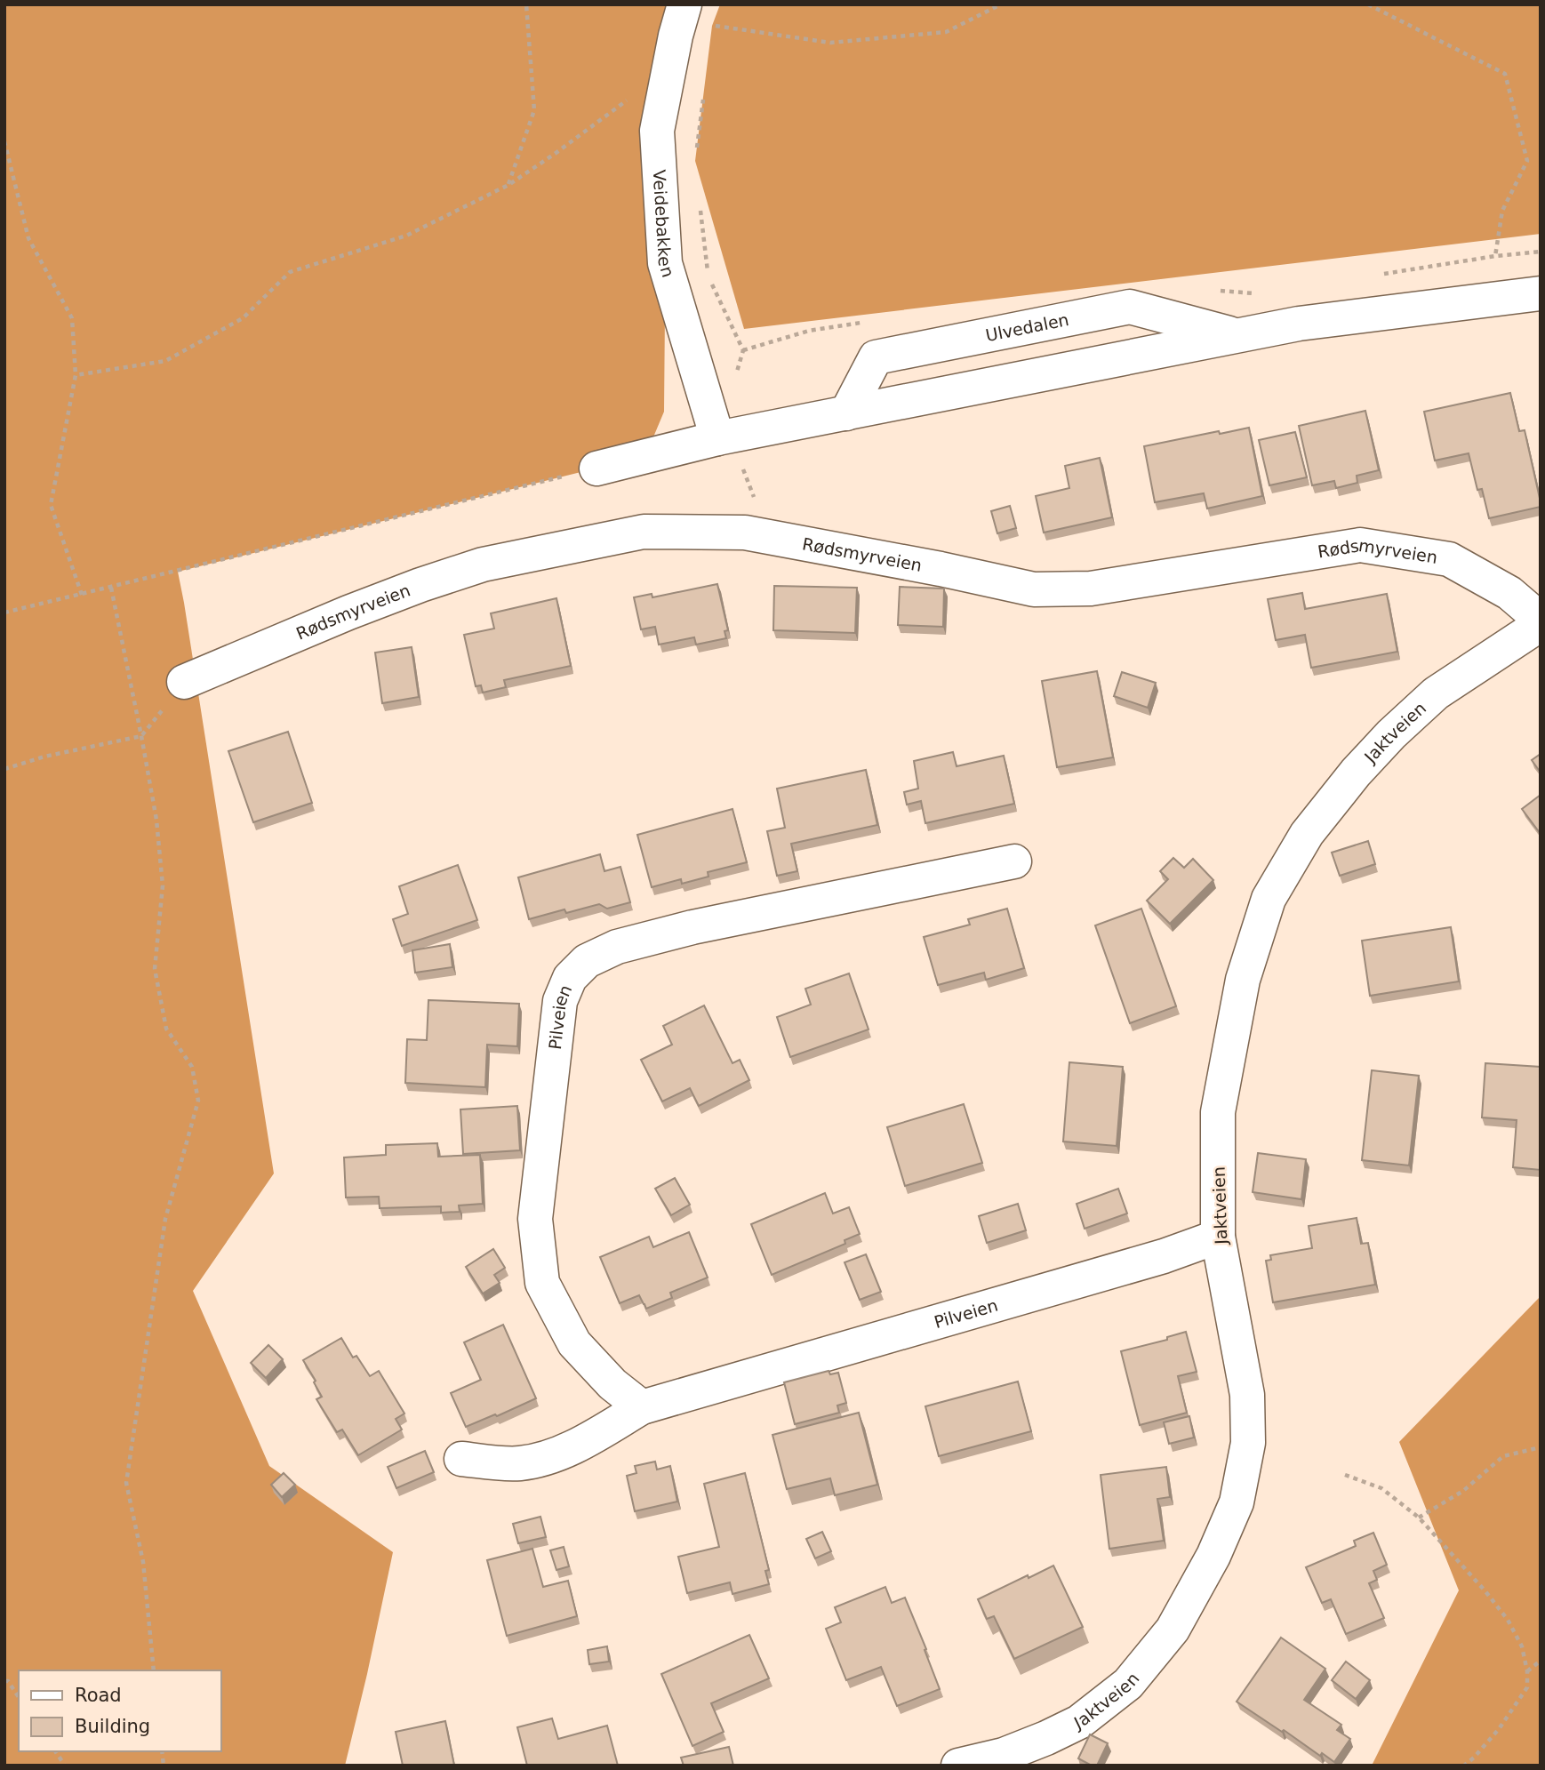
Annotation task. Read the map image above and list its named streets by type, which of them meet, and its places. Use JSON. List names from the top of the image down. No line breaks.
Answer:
{"streets":{"street":["Veidebakken","Ulvedalen","Rødsmyrveien","Jaktveien","Pilveien"]},"crossings":[["Veidebakken","Ulvedalen"],["Rødsmyrveien","Jaktveien"],["Jaktveien","Pilveien"]],"legend":["Road","Building"]}
